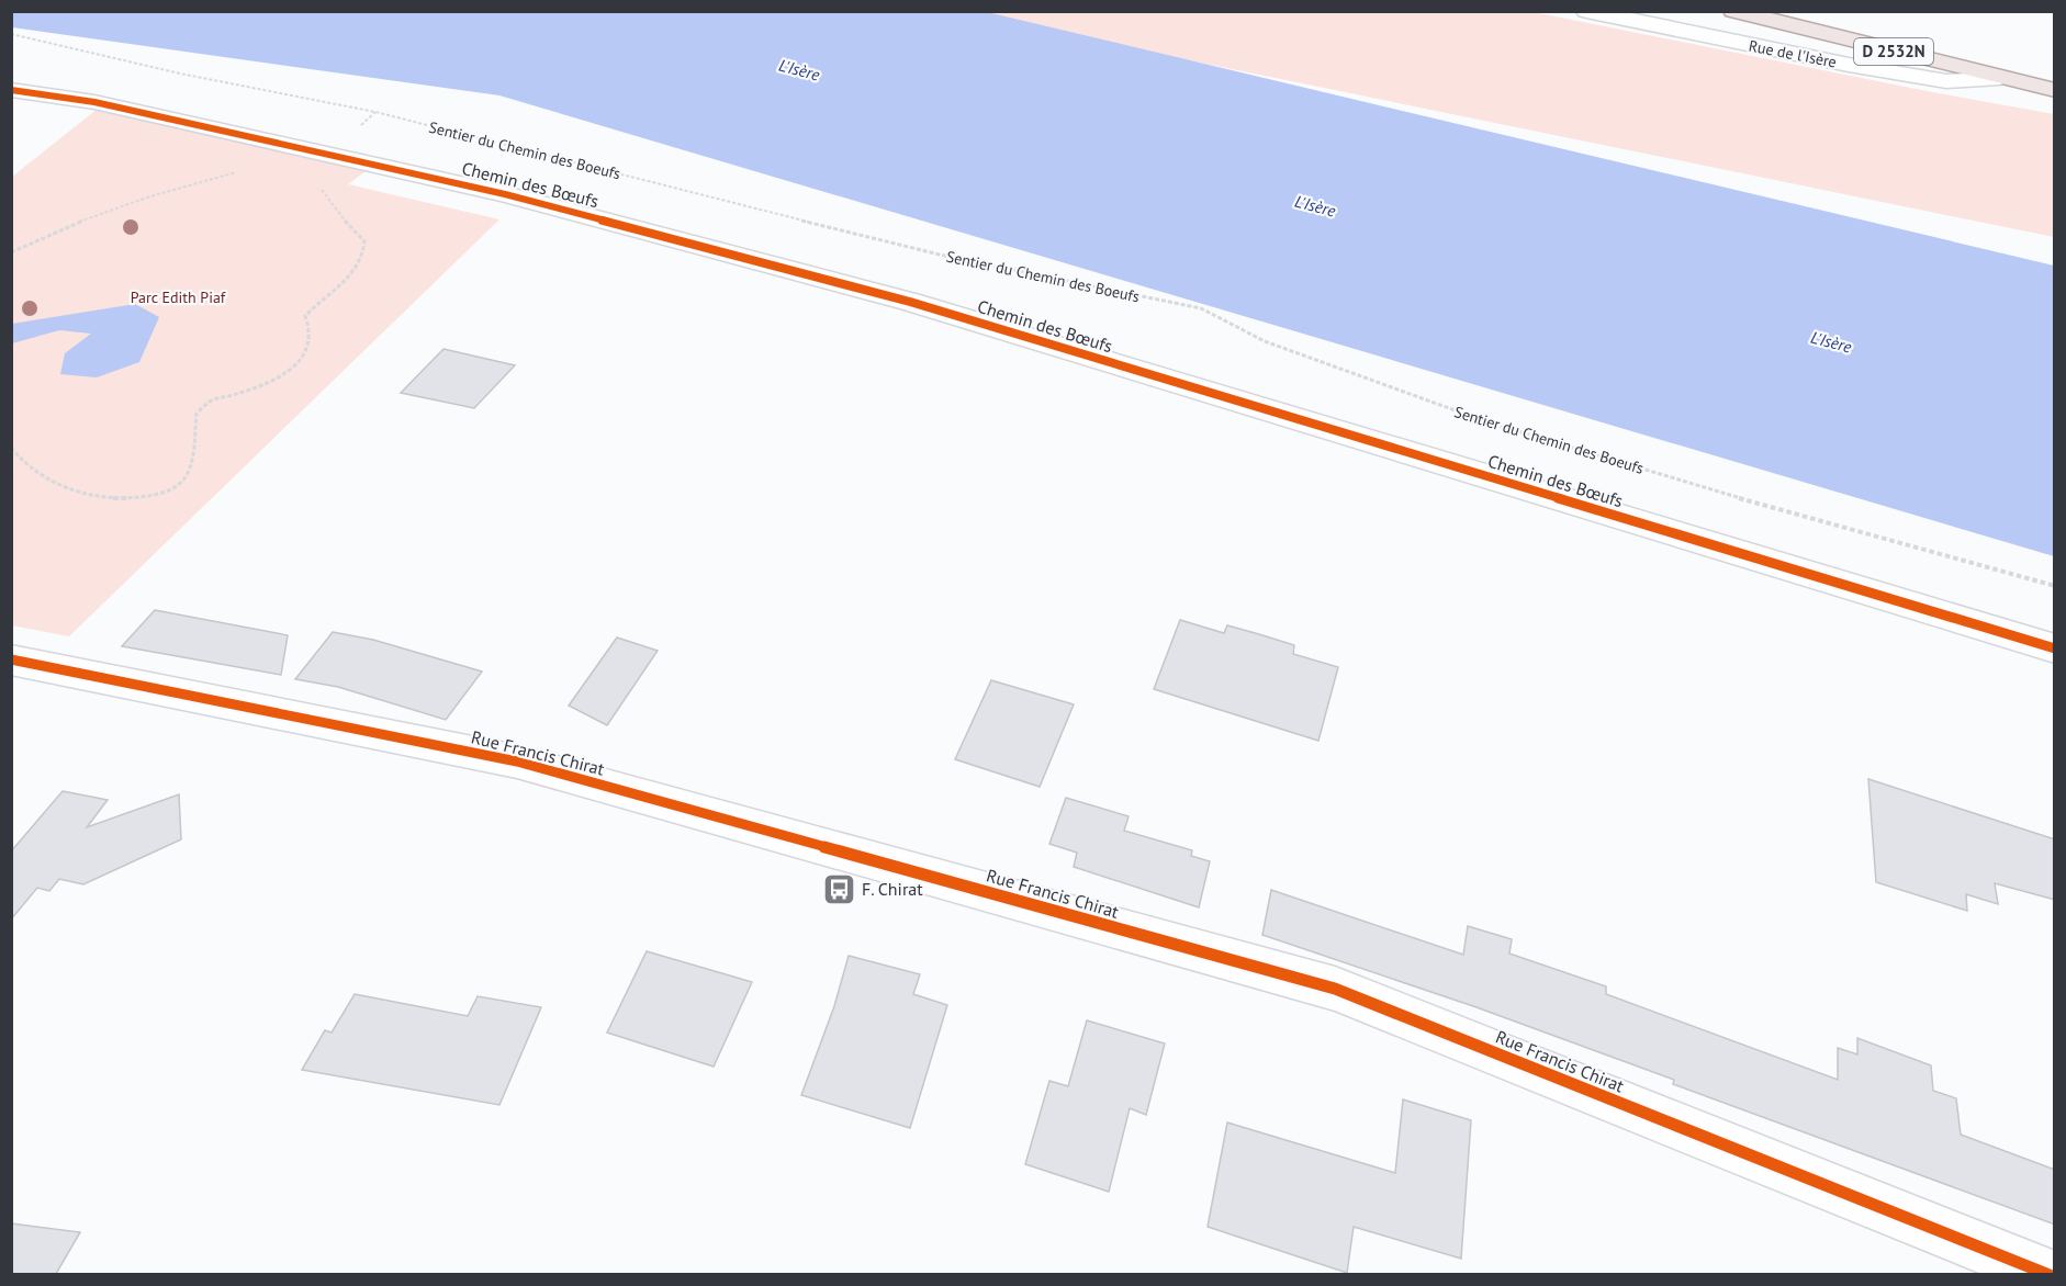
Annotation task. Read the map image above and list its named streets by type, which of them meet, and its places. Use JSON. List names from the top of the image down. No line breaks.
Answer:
{"streets":{"main road":["D 2532N"],"street":["Rue de l'Isère","Chemin des Bœufs","Rue Francis Chirat"],"path":["Sentier du Chemin des Boeufs"]},"crossings":[["D 2532N","Rue de l'Isère"]],"water":["L'Isère"],"parks":["Parc Edith Piaf"],"places":{"bus stop":["F. Chirat"]}}
